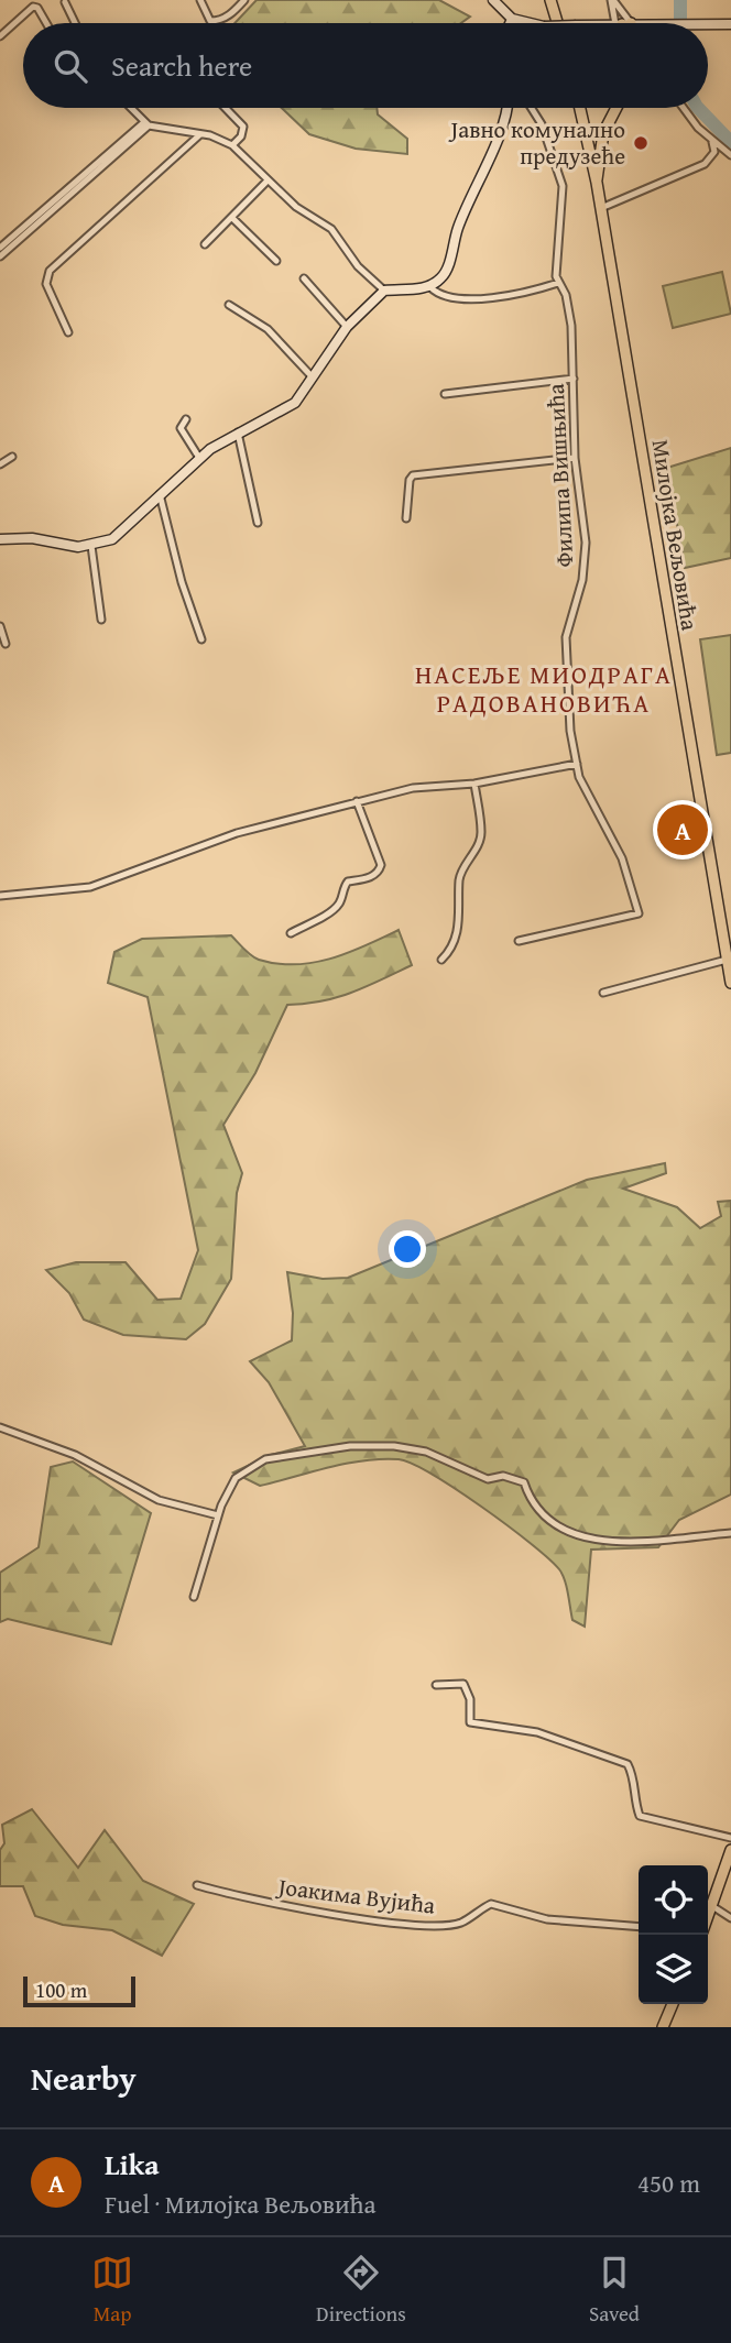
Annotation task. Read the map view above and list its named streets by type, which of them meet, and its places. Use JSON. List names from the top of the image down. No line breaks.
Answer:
{"streets":{"main road":["Милојка Вељовића"],"street":["Филипа Вишњића","Јоакима Вујића"]},"districts":["НАСЕЉЕ МИОДРАГА РАДОВАНОВИЋА"],"places":["Јавно комунално предузеће"],"scale_bar":"100 m","page":{"search":"Search here","pins":"A","scale":"100 m","heading":"Nearby","list":[{"mark":"A","name":"Lika","note":"Fuel · Милојка Вељовића","value":"450 m"}],"nav":["Map","Directions","Saved"]}}
